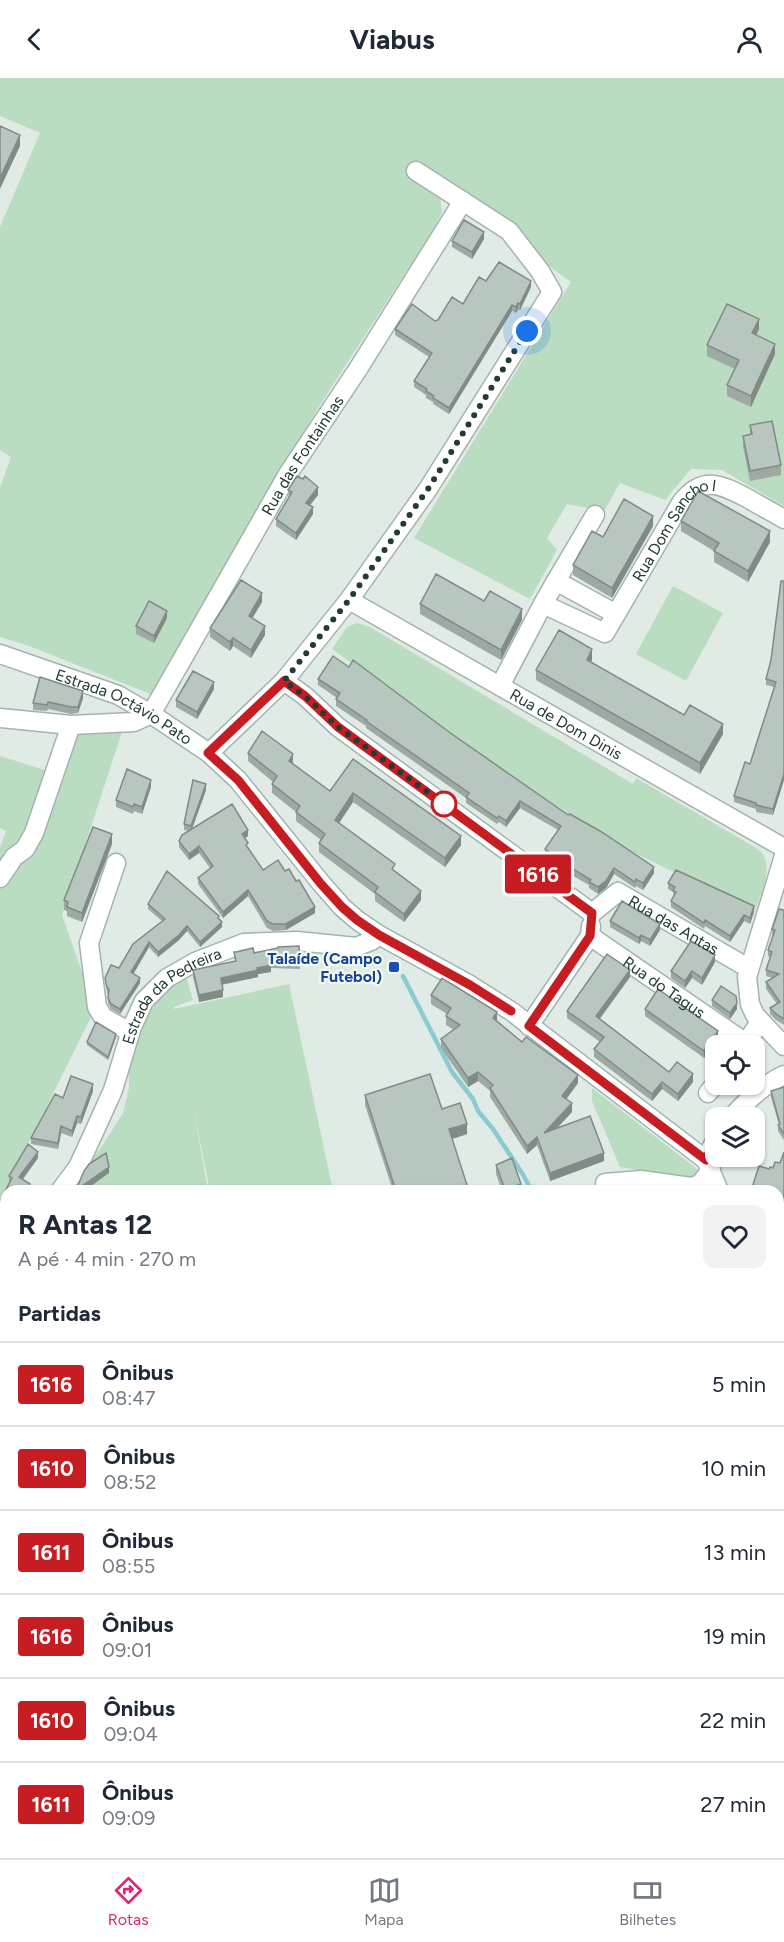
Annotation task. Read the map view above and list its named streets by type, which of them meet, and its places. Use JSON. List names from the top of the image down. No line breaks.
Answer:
{"streets":{"street":["Rua das Fontainhas","Rua Dom Sancho I","Estrada Octávio Pato","Rua de Dom Dinis","Rua das Antas","Rua do Tagus","Estrada da Pedreira"]},"crossings":[["Rua das Fontainhas","Estrada Octávio Pato"],["Estrada Octávio Pato","Estrada da Pedreira"]],"places":{"transit":["Talaíde (Campo Futebol)"]},"lines":["bus line 1616"],"page":{"header":"Viabus","on_map":"1616","heading":[["R Antas 12","A pé · 4 min · 270 m"],"Partidas"],"list":[{"mark":"1616","name":"Ônibus","note":"08:47","value":"5 min"},{"mark":"1610","name":"Ônibus","note":"08:52","value":"10 min"},{"mark":"1611","name":"Ônibus","note":"08:55","value":"13 min"},{"mark":"1616","name":"Ônibus","note":"09:01","value":"19 min"},{"mark":"1610","name":"Ônibus","note":"09:04","value":"22 min"},{"mark":"1611","name":"Ônibus","note":"09:09","value":"27 min"}],"tabs":["Rotas","Mapa","Bilhetes"]}}
